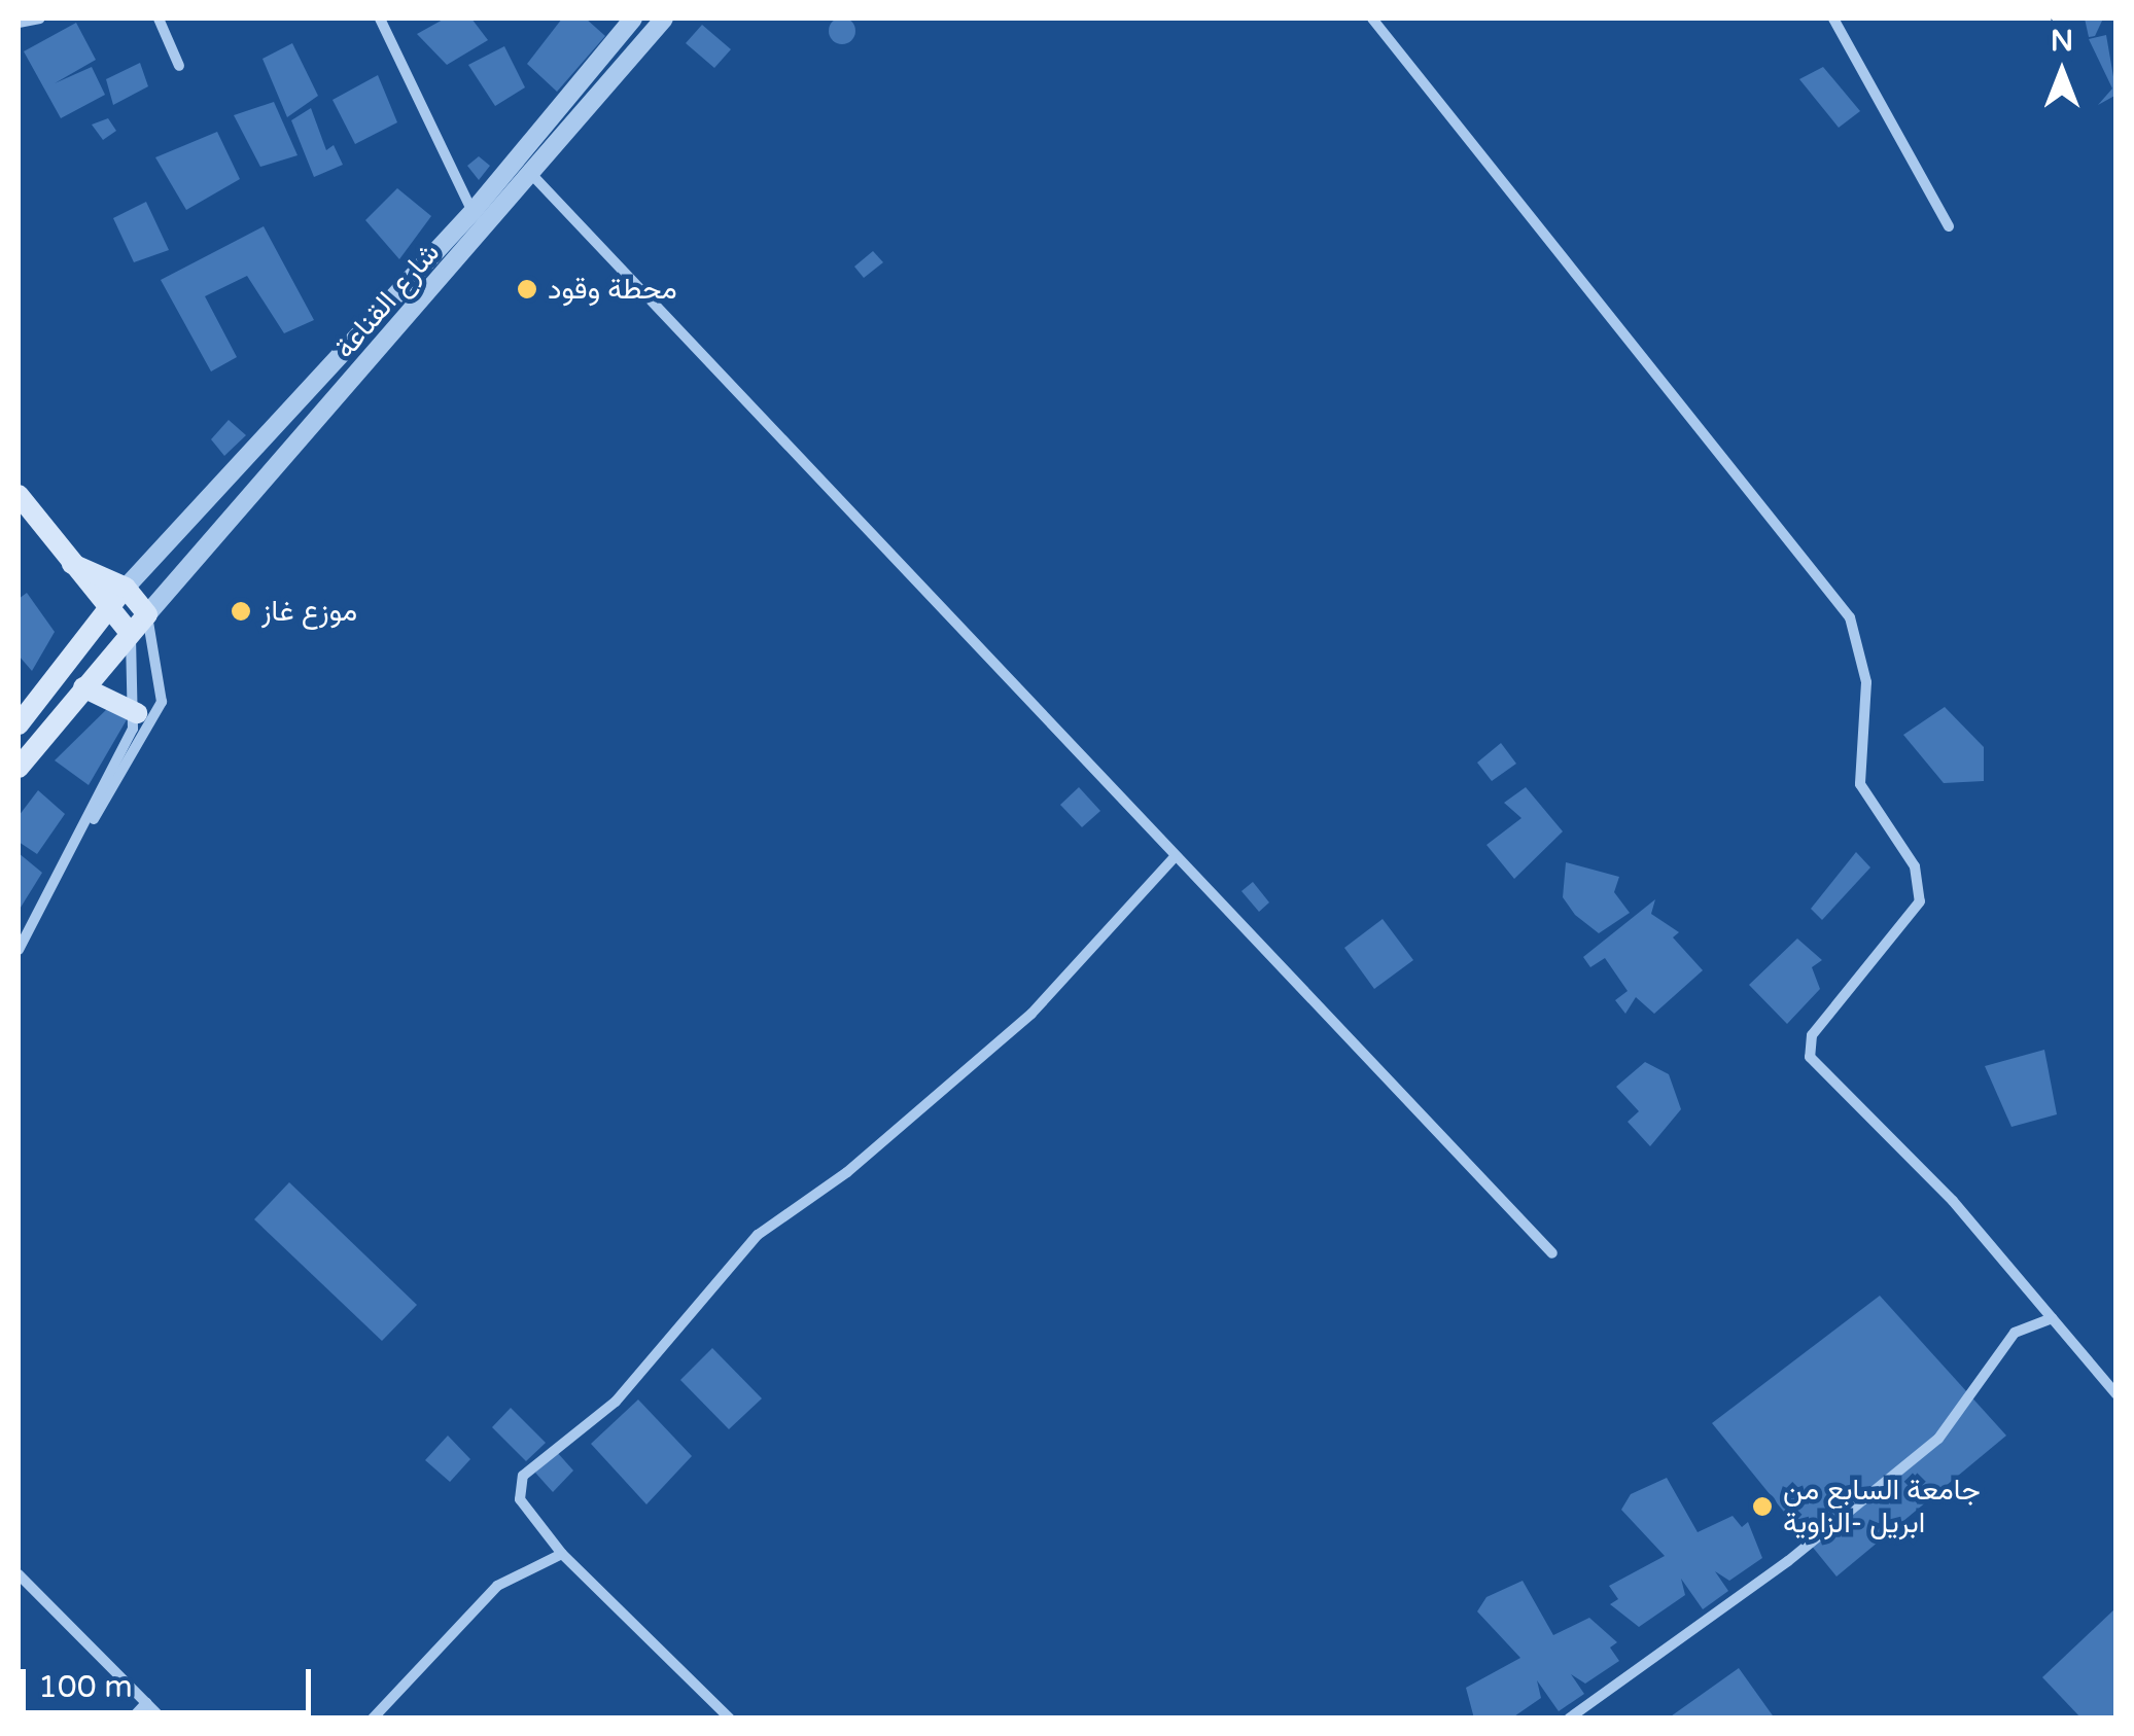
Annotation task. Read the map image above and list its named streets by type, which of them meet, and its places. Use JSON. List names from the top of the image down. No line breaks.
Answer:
{"streets":{"street":["شارع القناعة"]},"places":["محطة وقود","موزع غاز","جامعة السابع من ابريل -الزاوية"],"scale_bar":"100 m","north":"top"}
